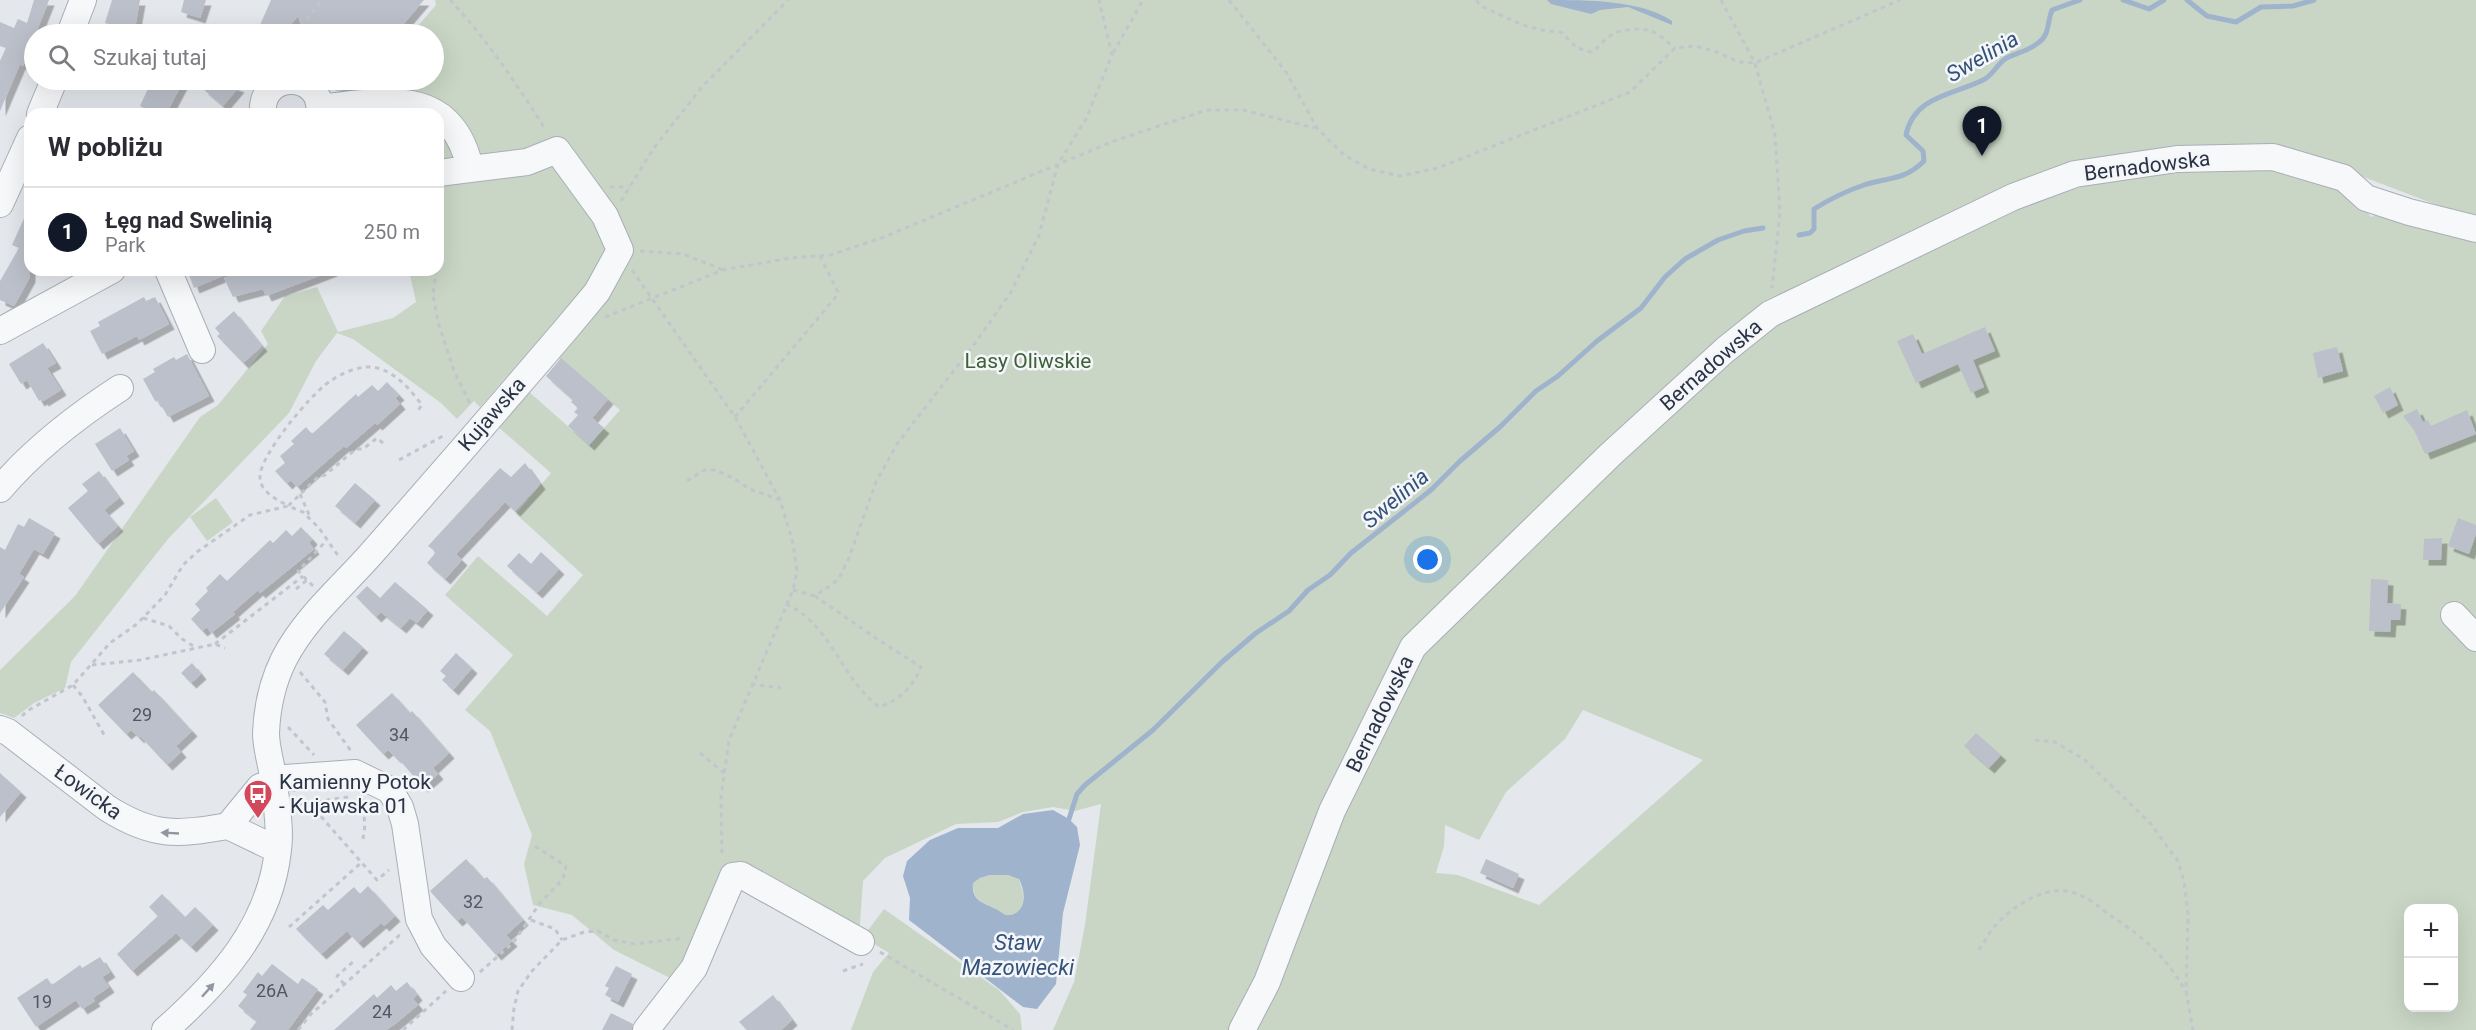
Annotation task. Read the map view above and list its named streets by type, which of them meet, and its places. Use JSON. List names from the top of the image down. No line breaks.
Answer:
{"streets":{"street":["Bernadowska","Kujawska","Łowicka"]},"one_way":["Łowicka"],"water":["Swelinia","Staw Mazowiecki"],"parks":["Lasy Oliwskie"],"places":{"bus stop":["Kamienny Potok - Kujawska 01"]},"house_numbers":["29","34","32","26A","19","24"],"page":{"search":"Szukaj tutaj","pins":"1","heading":"W pobliżu","list":[{"mark":"1","name":"Łęg nad Swelinią","note":"Park","value":"250 m"}],"map_buttons":["+","−"]}}
